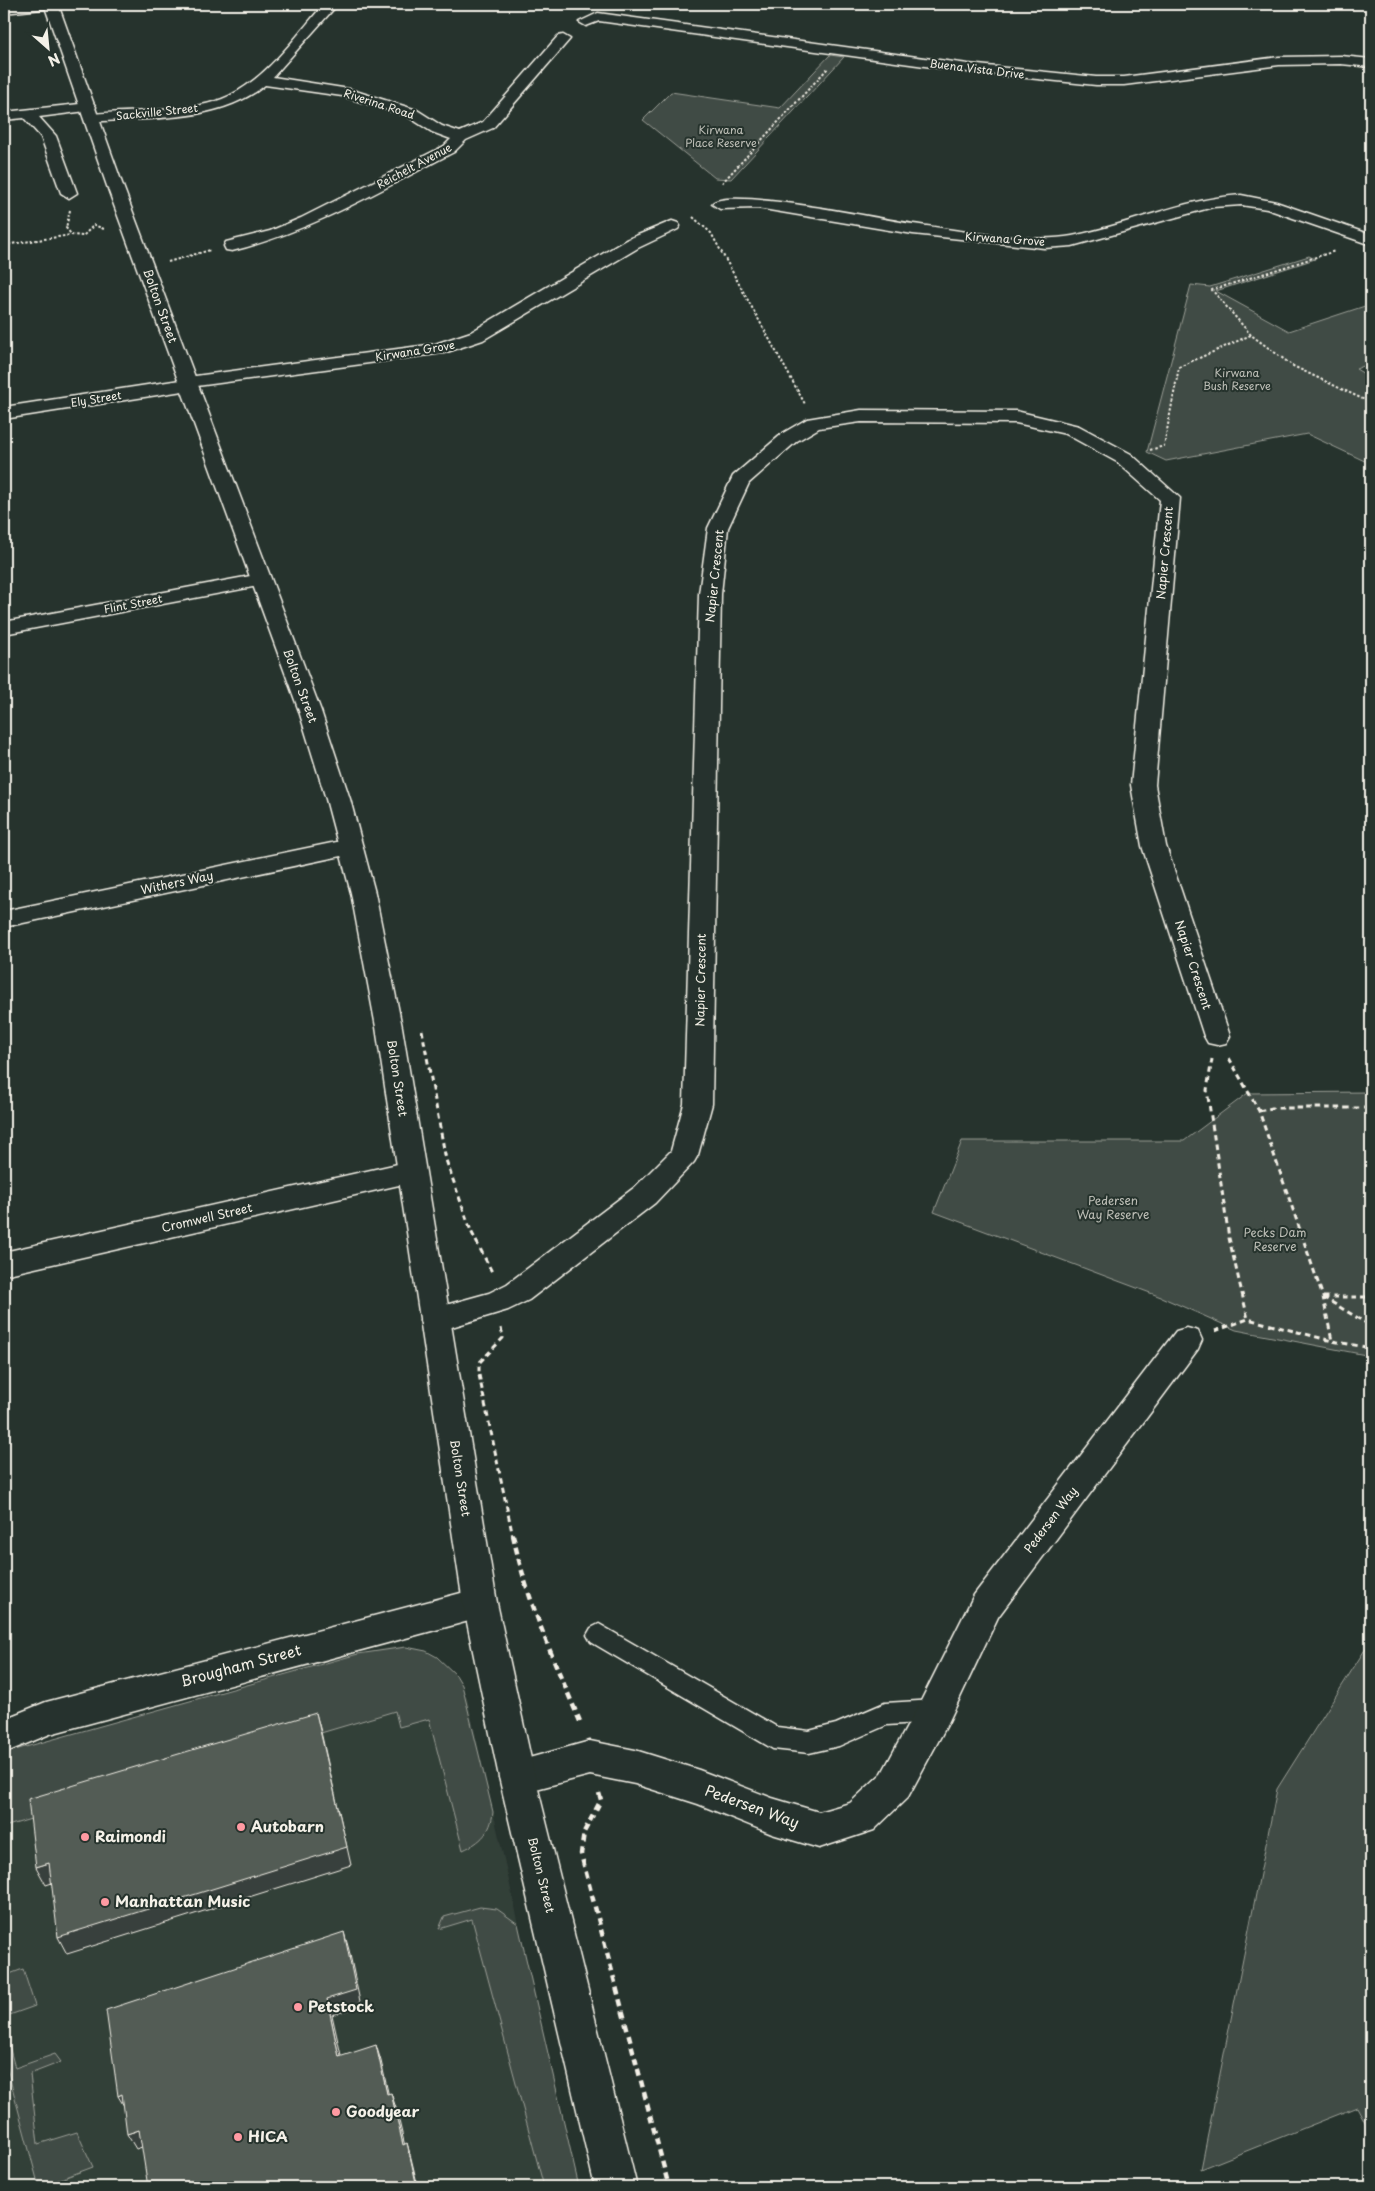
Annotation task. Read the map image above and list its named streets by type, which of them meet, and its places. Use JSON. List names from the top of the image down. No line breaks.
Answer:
{"streets":{"street":["Buena Vista Drive","Riverina Road","Sackville Street","Reichelt Avenue","Kirwana Grove","Bolton Street","Ely Street","Napier Crescent","Flint Street","Withers Way","Cromwell Street","Pedersen Way","Brougham Street"]},"crossings":[["Riverina Road","Sackville Street"],["Riverina Road","Reichelt Avenue"],["Sackville Street","Bolton Street"],["Kirwana Grove","Bolton Street"],["Kirwana Grove","Ely Street"],["Bolton Street","Ely Street"],["Bolton Street","Napier Crescent"],["Bolton Street","Flint Street"],["Bolton Street","Withers Way"],["Bolton Street","Cromwell Street"],["Bolton Street","Pedersen Way"],["Bolton Street","Brougham Street"]],"parks":["Kirwana Place Reserve","Kirwana Bush Reserve","Pedersen Way Reserve","Pecks Dam Reserve"],"places":["Autobarn","Raimondi","Manhattan Music","Petstock","Goodyear","HICA"],"north":"bottom right"}
